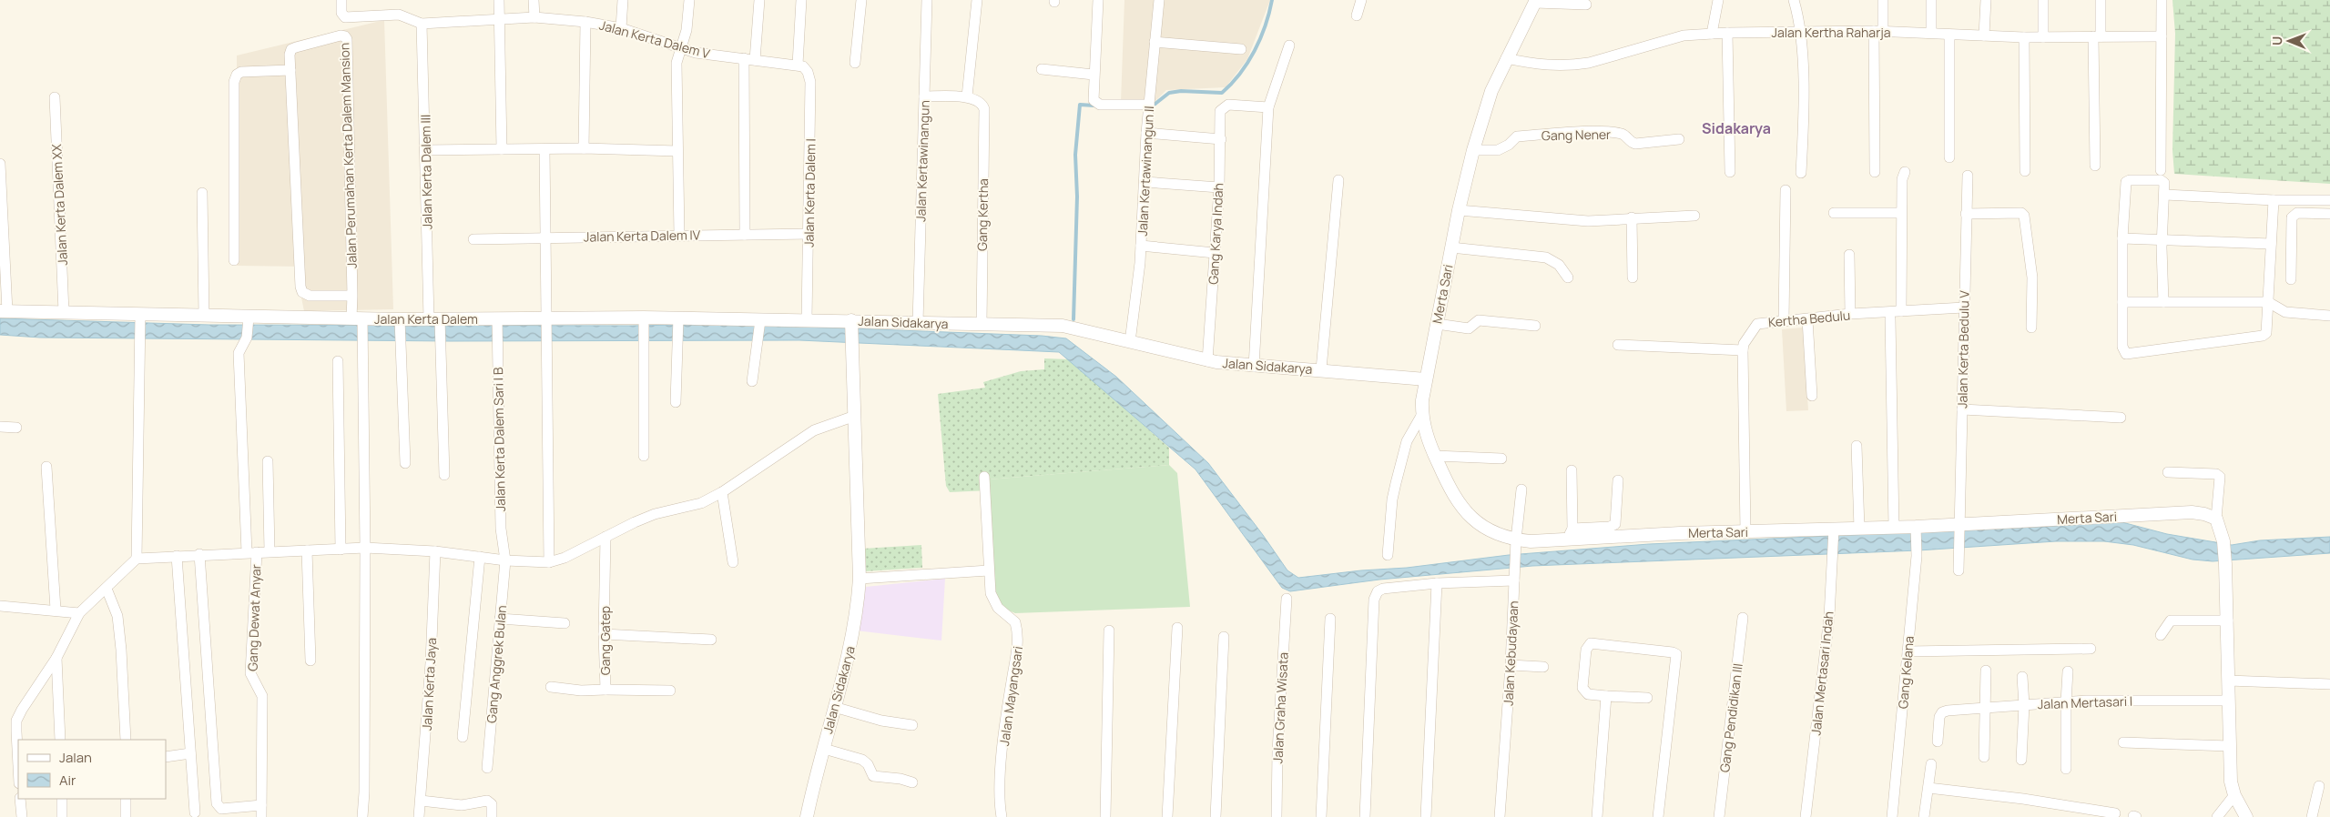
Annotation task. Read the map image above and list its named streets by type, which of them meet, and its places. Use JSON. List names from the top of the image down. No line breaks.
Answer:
{"streets":{"street":["Jalan Kertha Raharja","Jalan Kerta Dalem V","Gang Nener","Jalan Perumahan Kerta Dalem Mansion","Jalan Kertawinangun","Jalan Kertawinangun II","Jalan Kerta Dalem III","Jalan Kerta Dalem I","Jalan Kerta Dalem XX","Gang Kertha","Gang Karya Indah","Jalan Kerta Dalem IV","Merta Sari","Jalan Kerta Dalem","Kertha Bedulu","Jalan Sidakarya","Jalan Kerta Bedulu V","Jalan Kerta Dalem Sari I B","Gang Dewat Anyar","Gang Gatep","Jalan Kebudayaan","Gang Anggrek Bulan","Gang Kelana","Jalan Mertasari Indah","Jalan Kerta Jaya","Jalan Mayangsari","Jalan Mertasari I","Jalan Graha Wisata","Gang Pendidikan III"]},"crossings":[["Jalan Kertha Raharja","Merta Sari"],["Jalan Kerta Dalem V","Jalan Kerta Dalem III"],["Jalan Kerta Dalem V","Jalan Kerta Dalem I"],["Gang Nener","Merta Sari"],["Jalan Perumahan Kerta Dalem Mansion","Jalan Kerta Dalem"],["Jalan Kertawinangun","Jalan Sidakarya"],["Jalan Kertawinangun II","Jalan Sidakarya"],["Jalan Kerta Dalem III","Jalan Kerta Dalem"],["Jalan Kerta Dalem I","Jalan Kerta Dalem IV"],["Jalan Kerta Dalem I","Jalan Kerta Dalem"],["Jalan Kerta Dalem XX","Jalan Kerta Dalem"],["Gang Kertha","Jalan Sidakarya"],["Gang Karya Indah","Jalan Sidakarya"],["Merta Sari","Kertha Bedulu"],["Merta Sari","Jalan Sidakarya"],["Merta Sari","Jalan Kerta Bedulu V"],["Merta Sari","Jalan Kebudayaan"],["Merta Sari","Gang Kelana"],["Merta Sari","Jalan Mertasari Indah"],["Jalan Kerta Dalem","Jalan Sidakarya"],["Jalan Kerta Dalem","Jalan Kerta Dalem Sari I B"],["Jalan Kerta Dalem","Gang Dewat Anyar"],["Kertha Bedulu","Jalan Kerta Bedulu V"],["Jalan Kerta Dalem Sari I B","Gang Anggrek Bulan"]],"districts":["Sidakarya"],"legend":["Jalan","Air"],"north":"left"}
